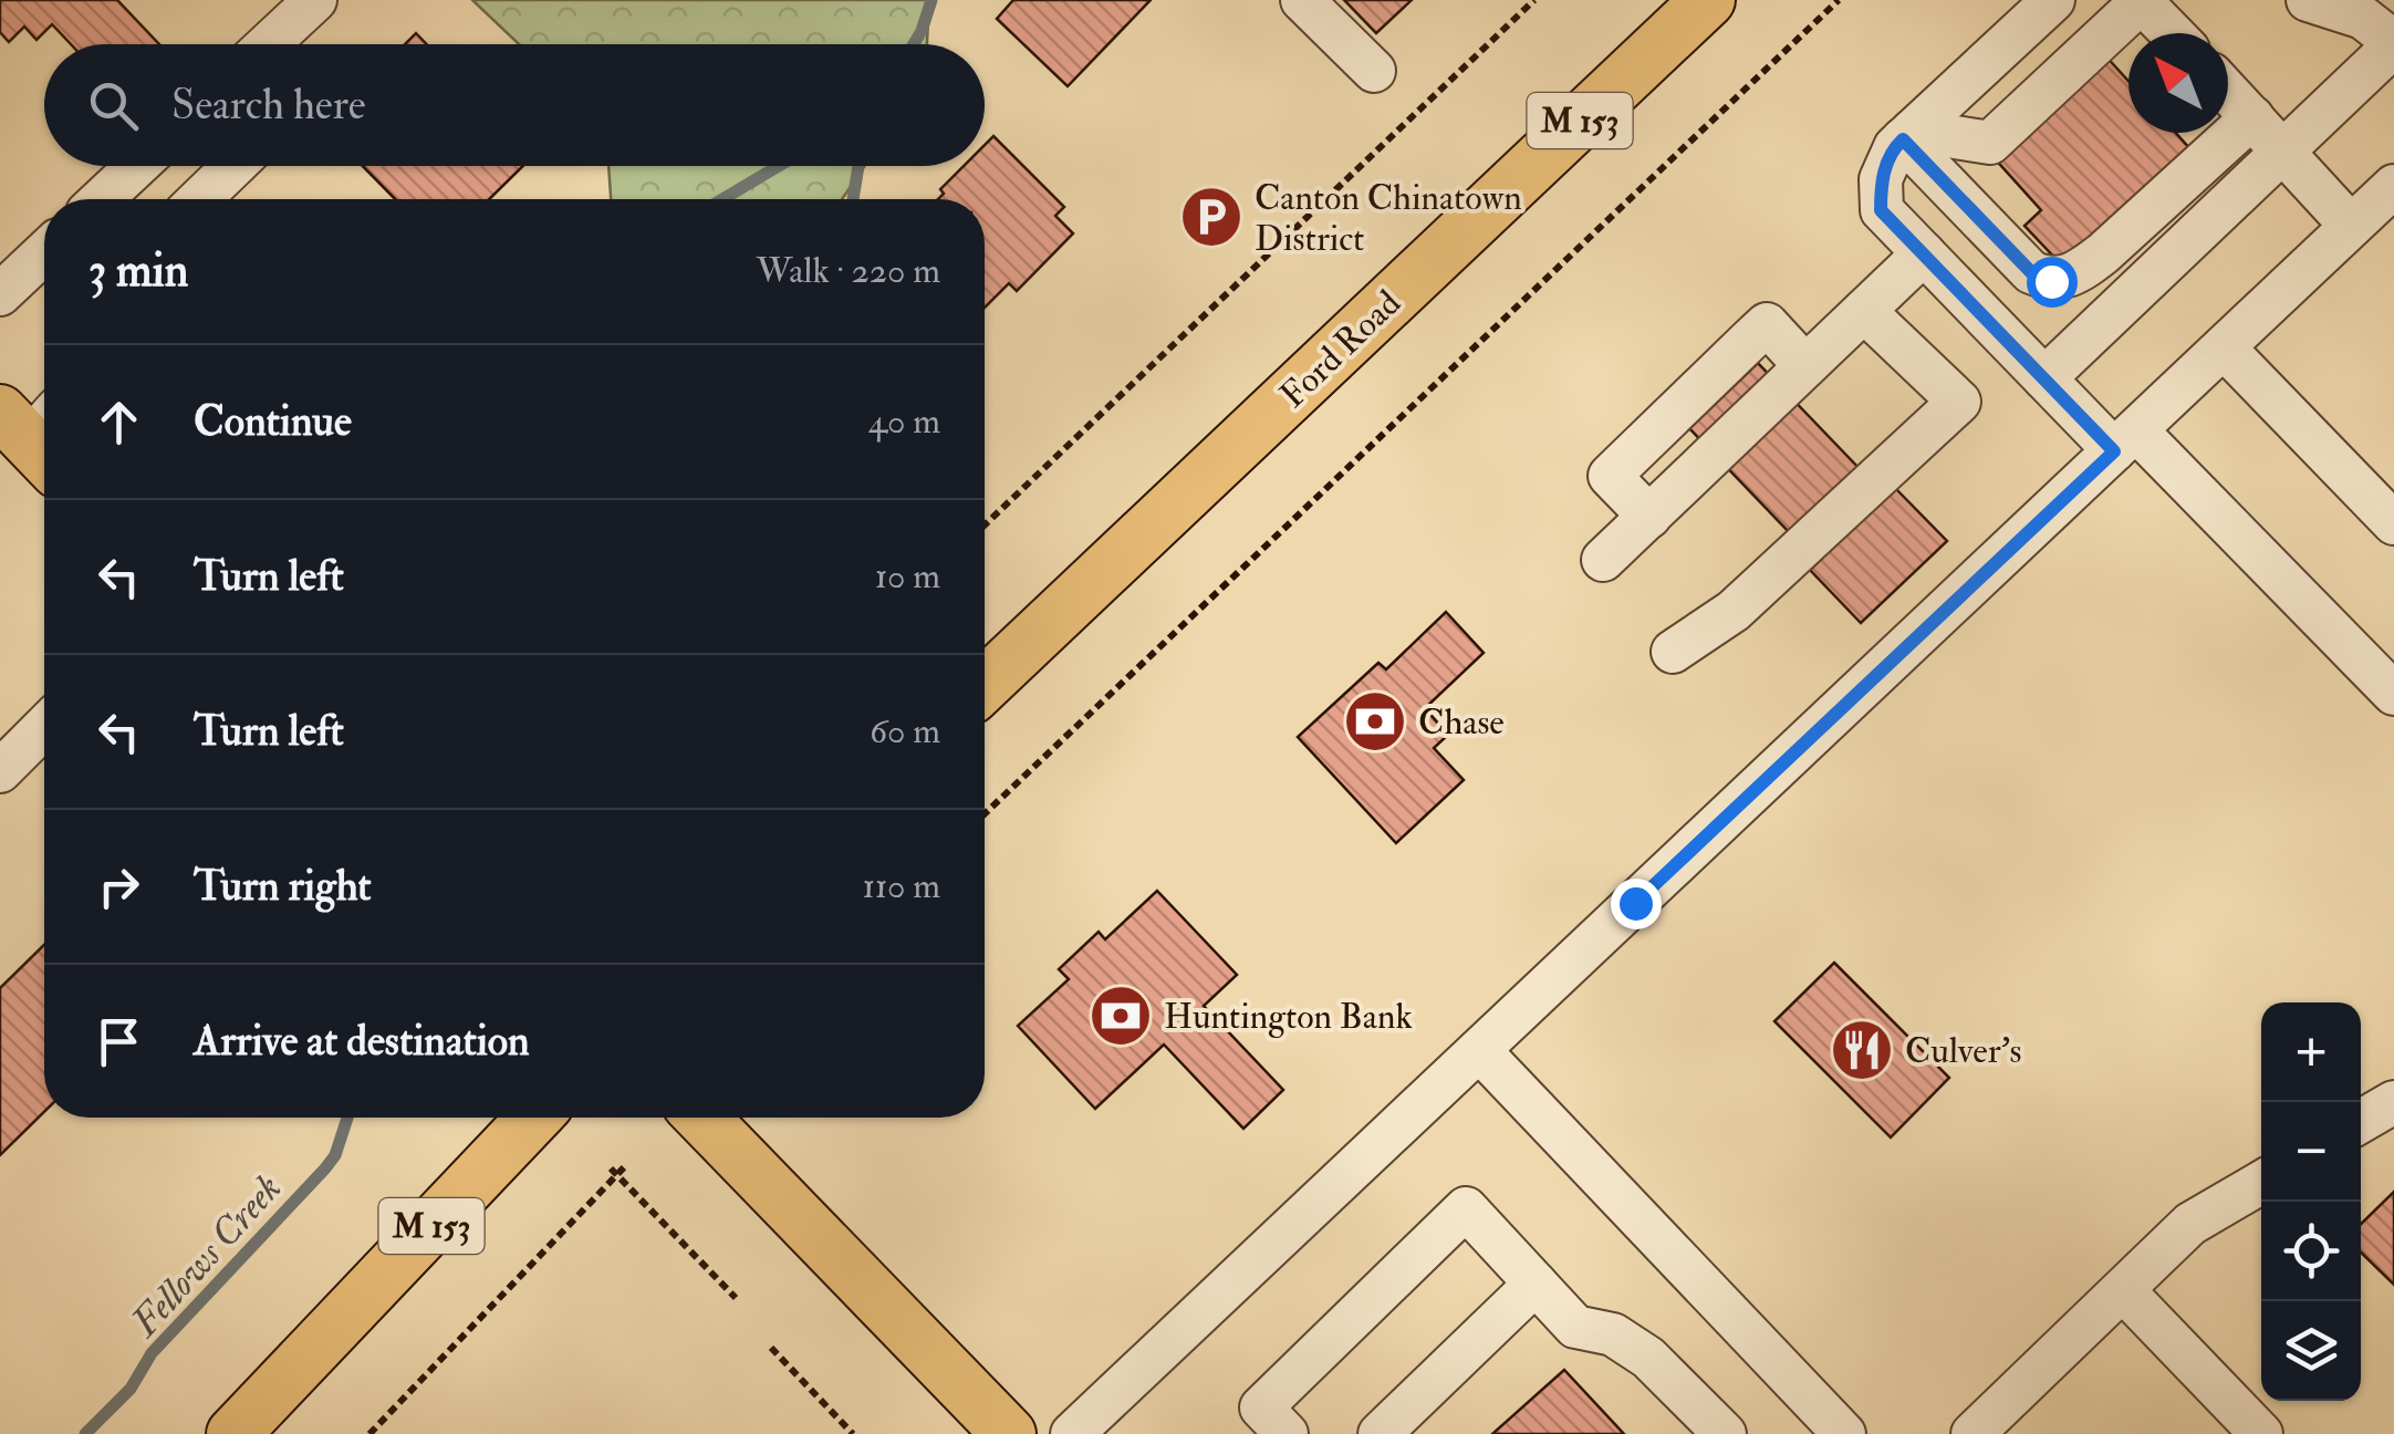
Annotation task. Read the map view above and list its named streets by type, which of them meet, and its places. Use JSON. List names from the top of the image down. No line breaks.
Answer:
{"streets":{"main road":["M 153","Ford Road"]},"water":["Fellows Creek"],"places":{"parking":["Canton Chinatown District"],"bank":["Chase","Huntington Bank"],"restaurant":["Culver's"]},"north":"top left","page":{"search":"Search here","heading":["3 min","Walk · 220 m"],"list":[["Continue","40 m"],["Turn left","10 m"],["Turn left","60 m"],["Turn right","110 m"],"Arrive at destination"],"map_buttons":["+","−"]}}
